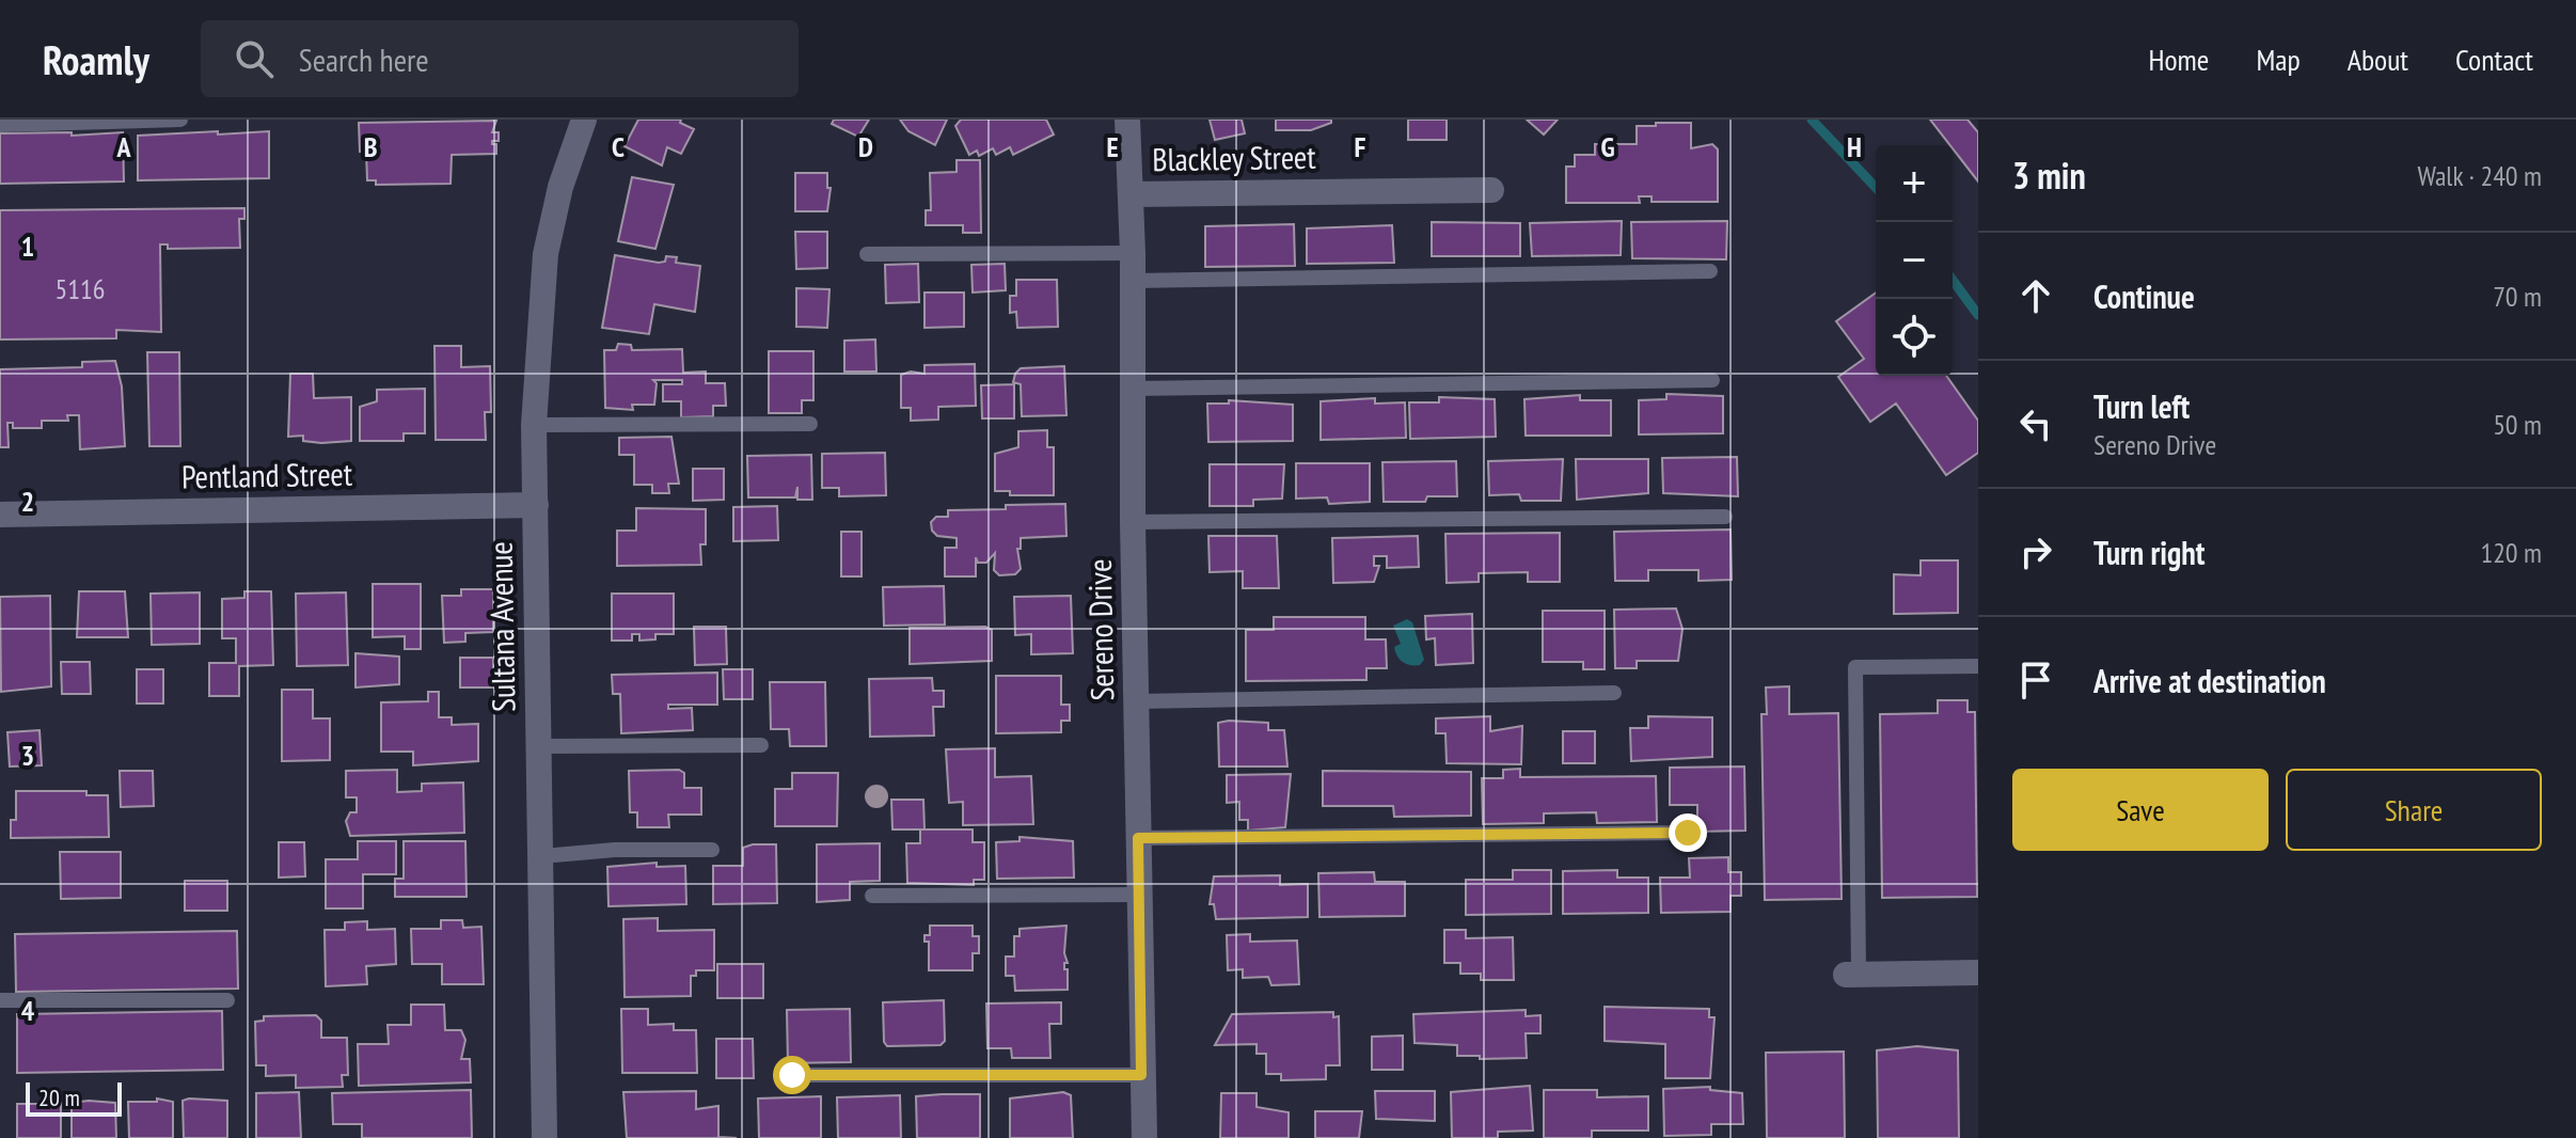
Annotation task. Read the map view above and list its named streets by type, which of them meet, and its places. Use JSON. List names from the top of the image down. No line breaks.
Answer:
{"streets":{"street":["Blackley Street","Pentland Street","Sultana Avenue","Sereno Drive"]},"crossings":[["Blackley Street","Sereno Drive"],["Pentland Street","Sultana Avenue"]],"house_numbers":["5116"],"scale_bar":"20 m","page":{"header":"Roamly","search":"Search here","nav":["Home","Map","About","Contact"],"heading":["3 min","Walk · 240 m"],"map_buttons":["+","−"],"list":[["Continue","70 m"],["Turn left","Sereno Drive","50 m"],["Turn right","120 m"],"Arrive at destination"],"buttons":["Save","Share"],"scale":"20 m"},"grid":{"columns":["A","B","C","D","E","F","G","H"],"rows":["1","2","3","4"]}}
